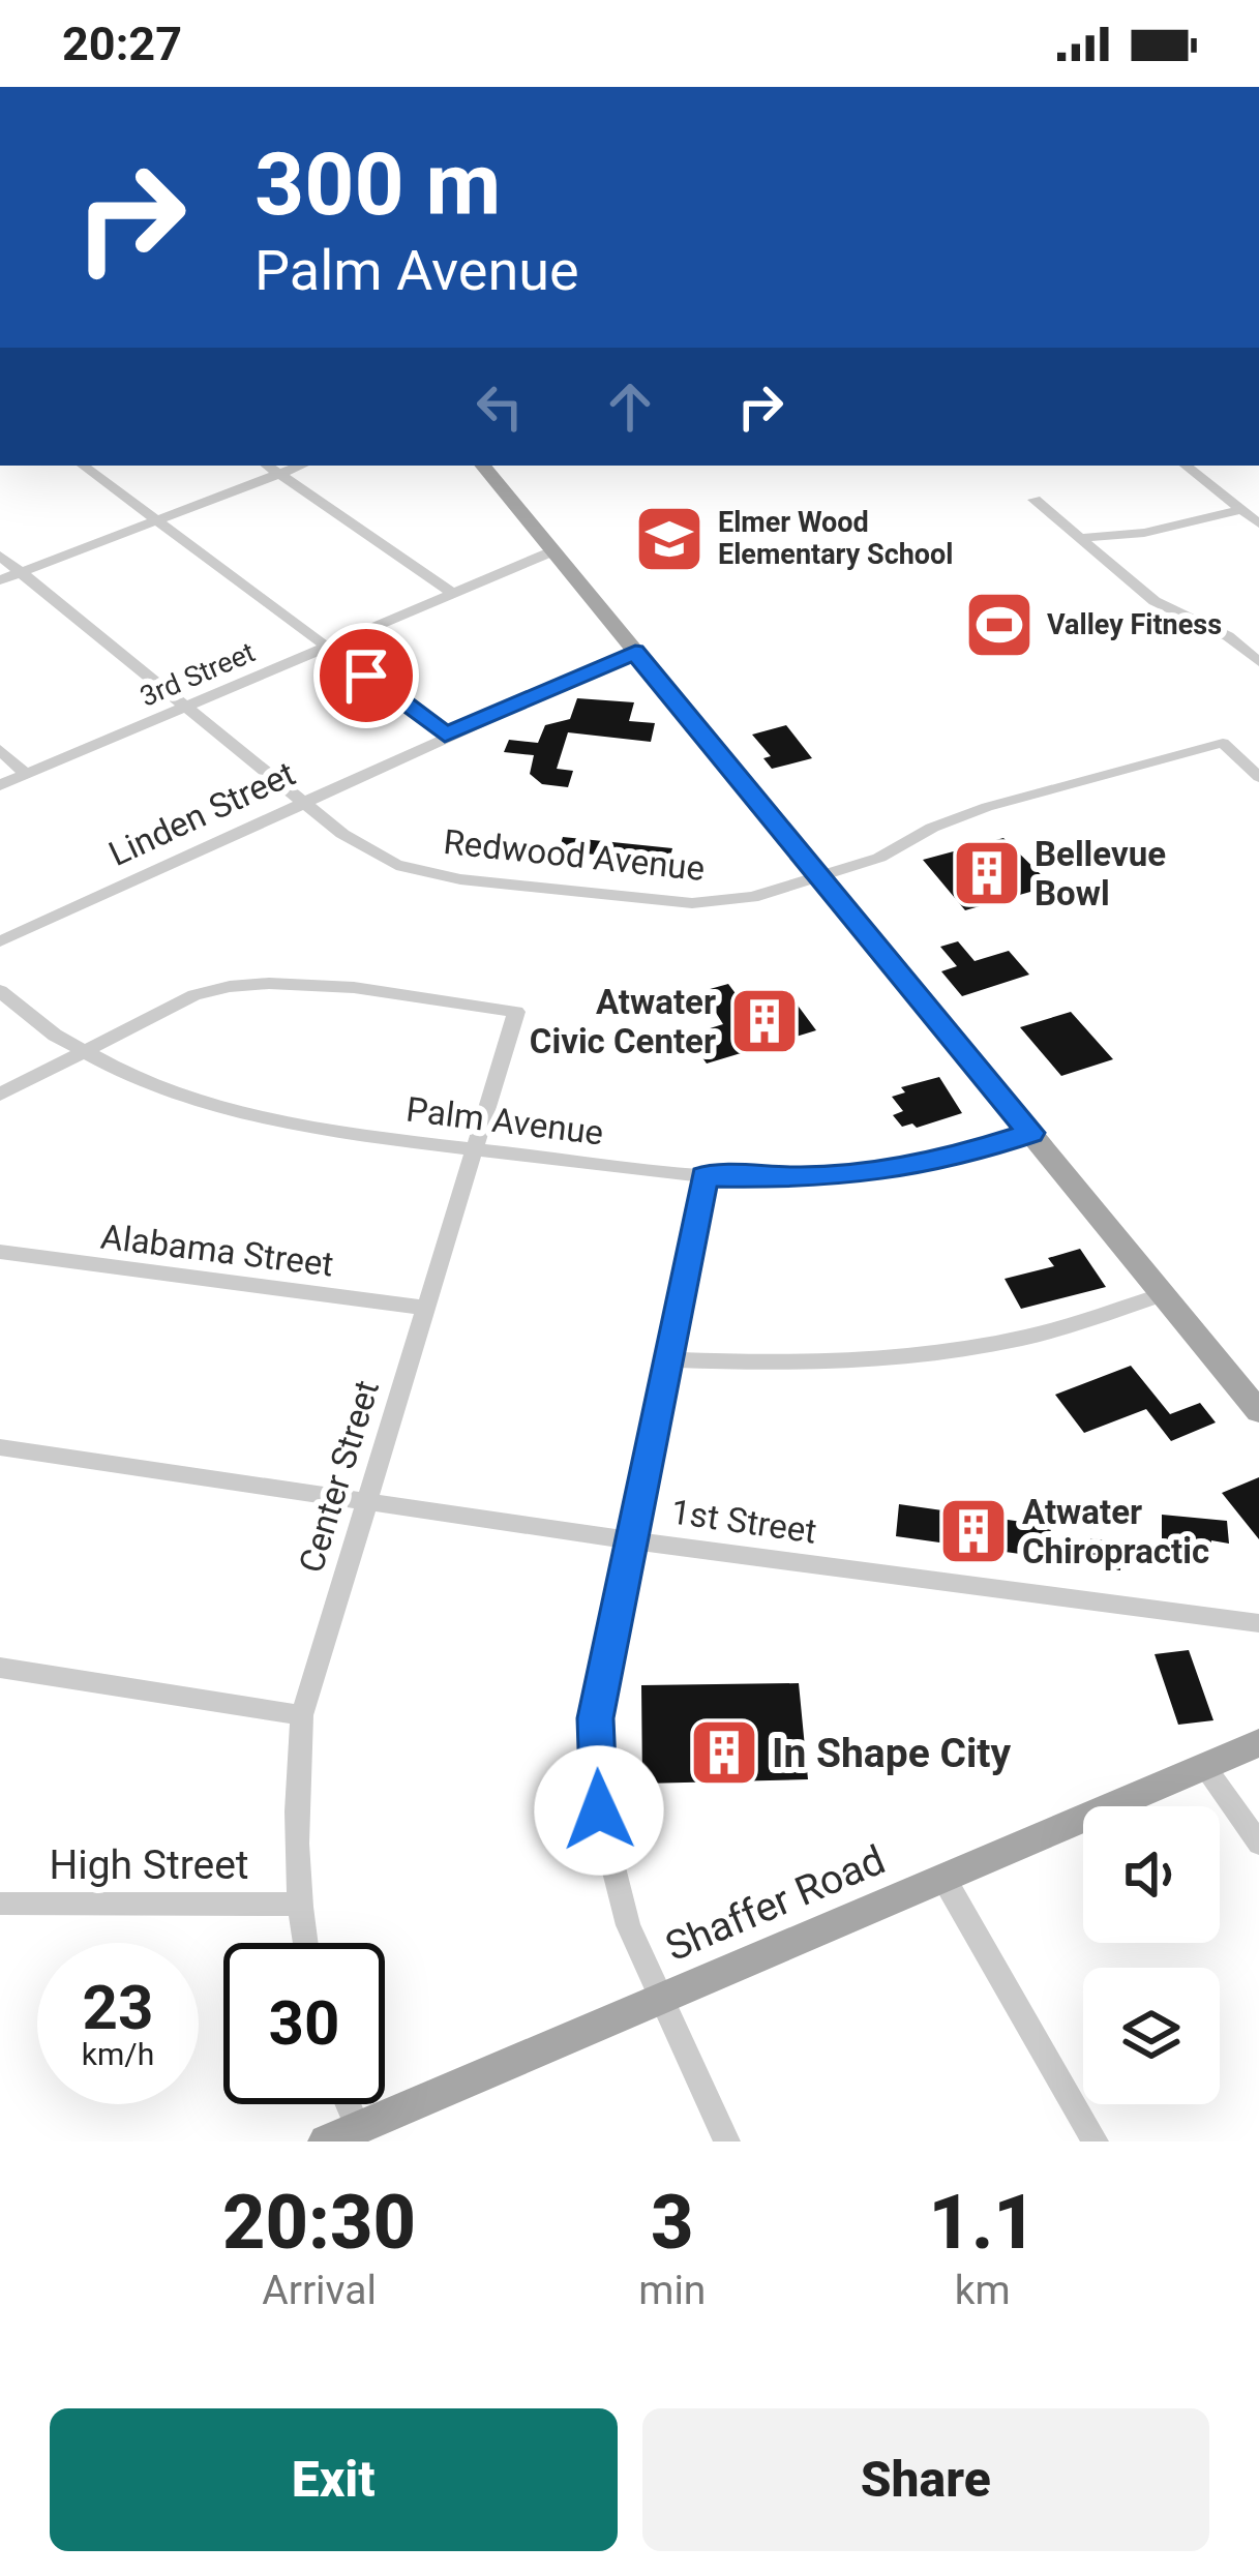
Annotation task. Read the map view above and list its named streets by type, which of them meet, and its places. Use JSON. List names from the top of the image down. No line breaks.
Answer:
{"streets":{"main road":["Shaffer Road"],"street":["3rd Street","Linden Street","Redwood Avenue","Palm Avenue","Alabama Street","Center Street","1st Street","High Street"]},"crossings":[["3rd Street","Redwood Avenue"],["Linden Street","Redwood Avenue"],["Palm Avenue","Center Street"],["Alabama Street","Center Street"],["Center Street","1st Street"],["Center Street","High Street"]],"places":{"school or university":["Elmer Wood Elementary School"],"sports":["Valley Fitness"],"building":["Bellevue Bowl","Atwater Civic Center","Atwater Chiropractic","In Shape City"]},"page":{"status":"20:27","turn":["300 m","Palm Avenue"],"speed":"23 km/h","limit":"30","eta":["20:30","Arrival","3","min","1.1","km"],"buttons":["Exit","Share"]}}
